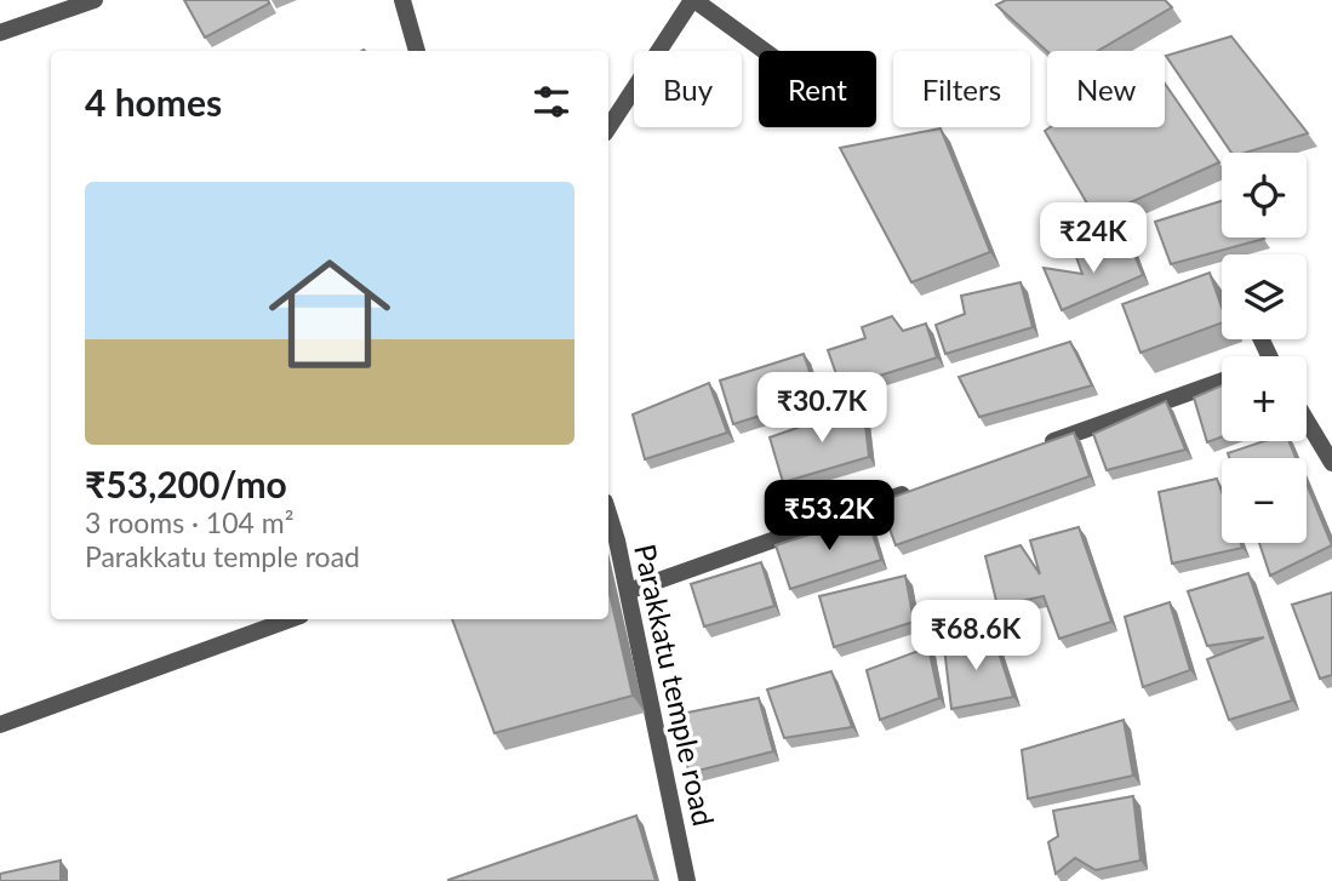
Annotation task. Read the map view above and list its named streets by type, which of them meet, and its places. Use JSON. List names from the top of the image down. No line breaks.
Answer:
{"streets":{"street":["Parakkatu temple road"]},"page":{"chip":["Buy","Rent","Filters","New"],"heading":"4 homes","map_buttons":["+","−"],"list":[{"name":"₹53,200/mo","note":"3 rooms · 104 m² · Parakkatu temple road"}],"price":["₹24K","₹30.7K","₹53.2K","₹68.6K"]}}
